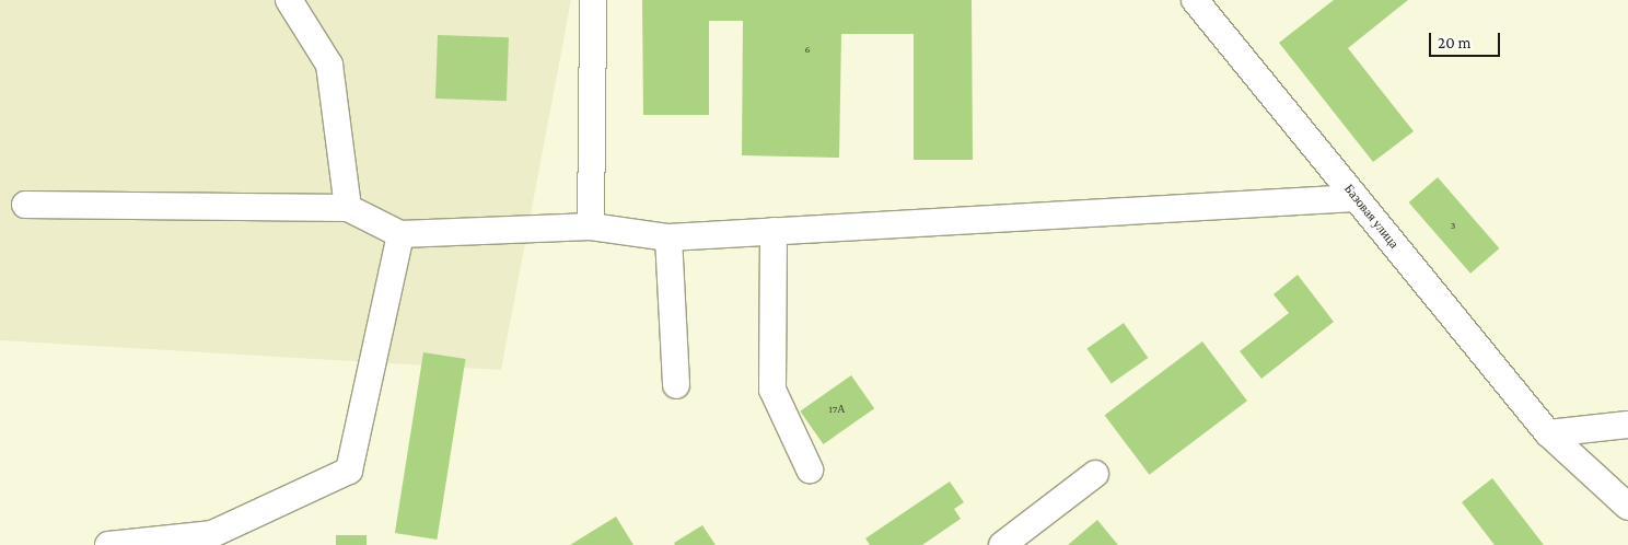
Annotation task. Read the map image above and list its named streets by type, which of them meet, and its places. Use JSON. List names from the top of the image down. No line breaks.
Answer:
{"streets":{"street":["Базовая улица"]},"house_numbers":["6","3","17А"],"scale_bar":"20 m"}
